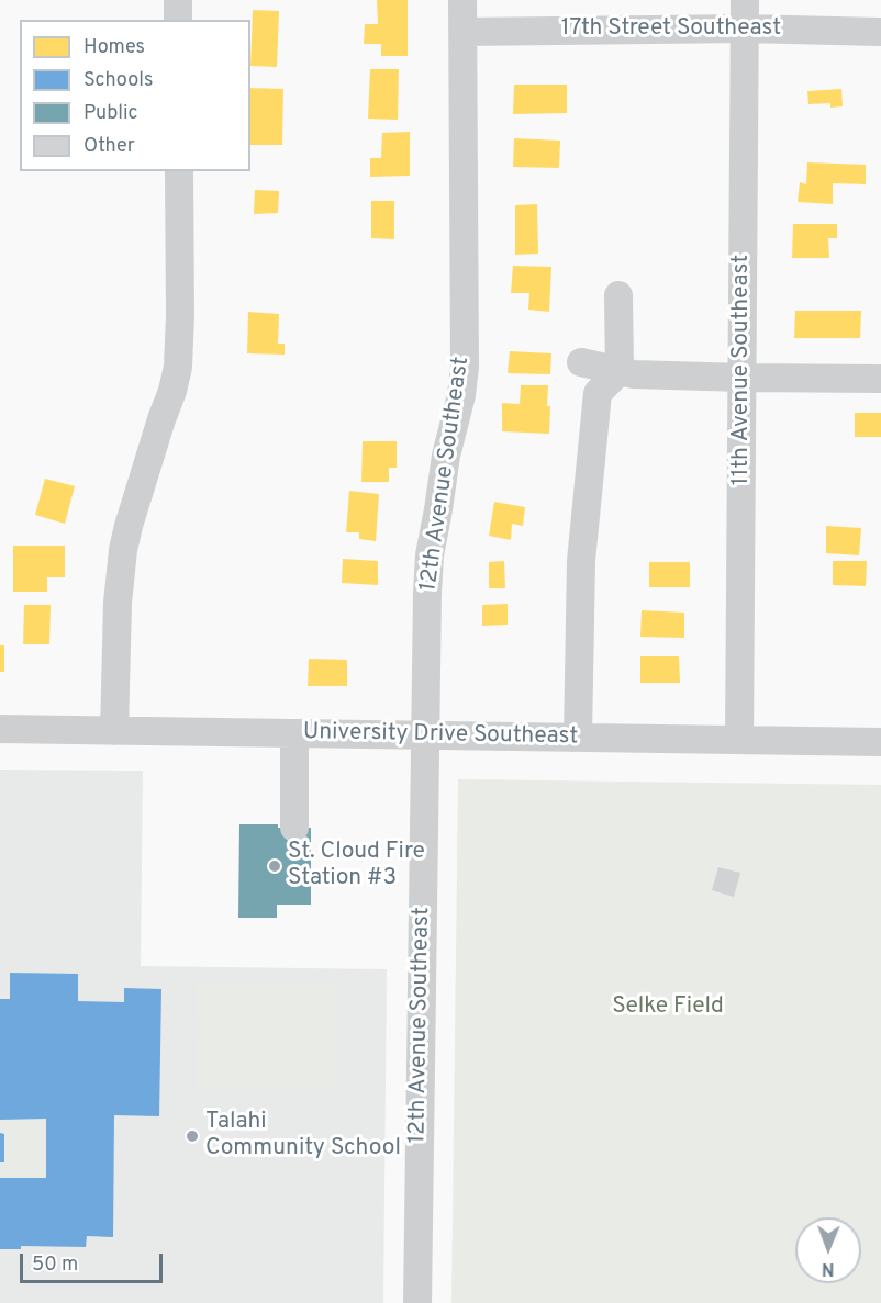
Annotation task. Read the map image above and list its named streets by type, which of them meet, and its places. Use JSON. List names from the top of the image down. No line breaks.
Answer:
{"streets":{"street":["17th Street Southeast","11th Avenue Southeast","12th Avenue Southeast","University Drive Southeast"]},"crossings":[["17th Street Southeast","11th Avenue Southeast"],["17th Street Southeast","12th Avenue Southeast"],["11th Avenue Southeast","University Drive Southeast"],["12th Avenue Southeast","University Drive Southeast"]],"parks":["Selke Field"],"places":["St. Cloud Fire Station #3","Talahi Community School"],"legend":["Homes","Schools","Public","Other"],"scale_bar":"50 m","north":"bottom"}
